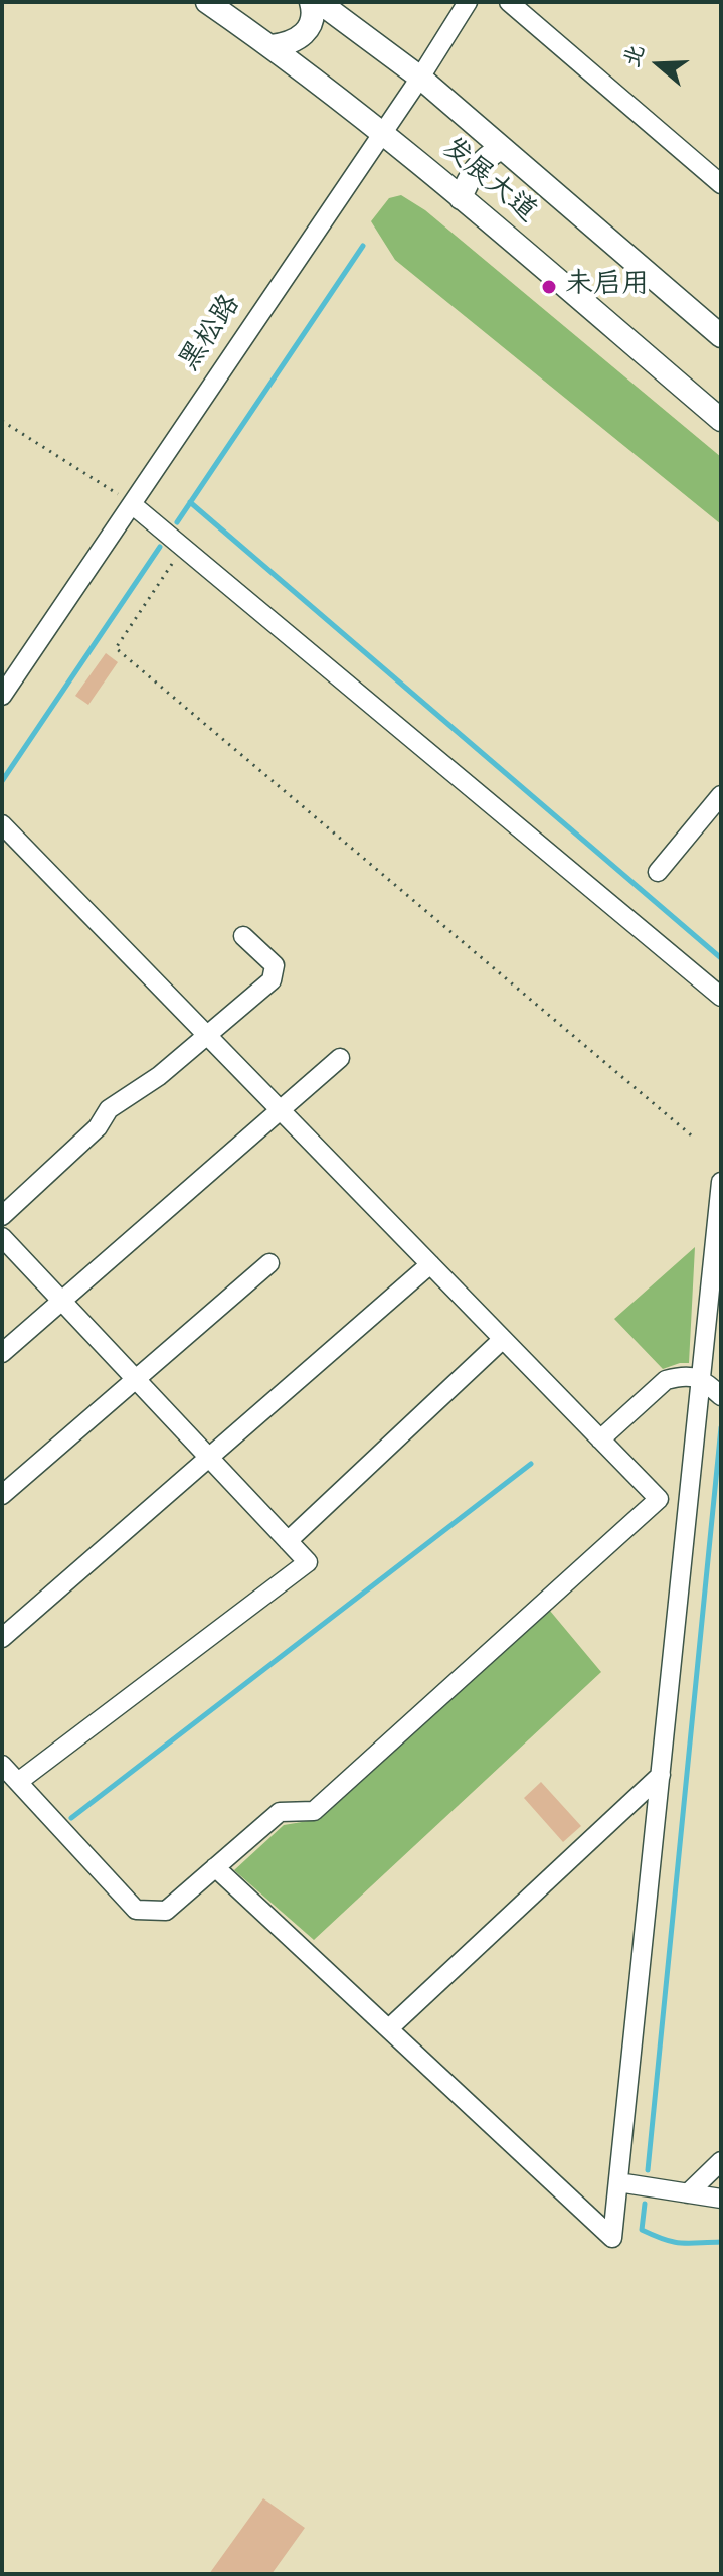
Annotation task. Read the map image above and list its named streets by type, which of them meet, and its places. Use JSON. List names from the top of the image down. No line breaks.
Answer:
{"streets":{"main road":["发展大道"],"street":["黑松路"]},"crossings":[["发展大道","黑松路"]],"places":["未启用"],"north":"left"}
